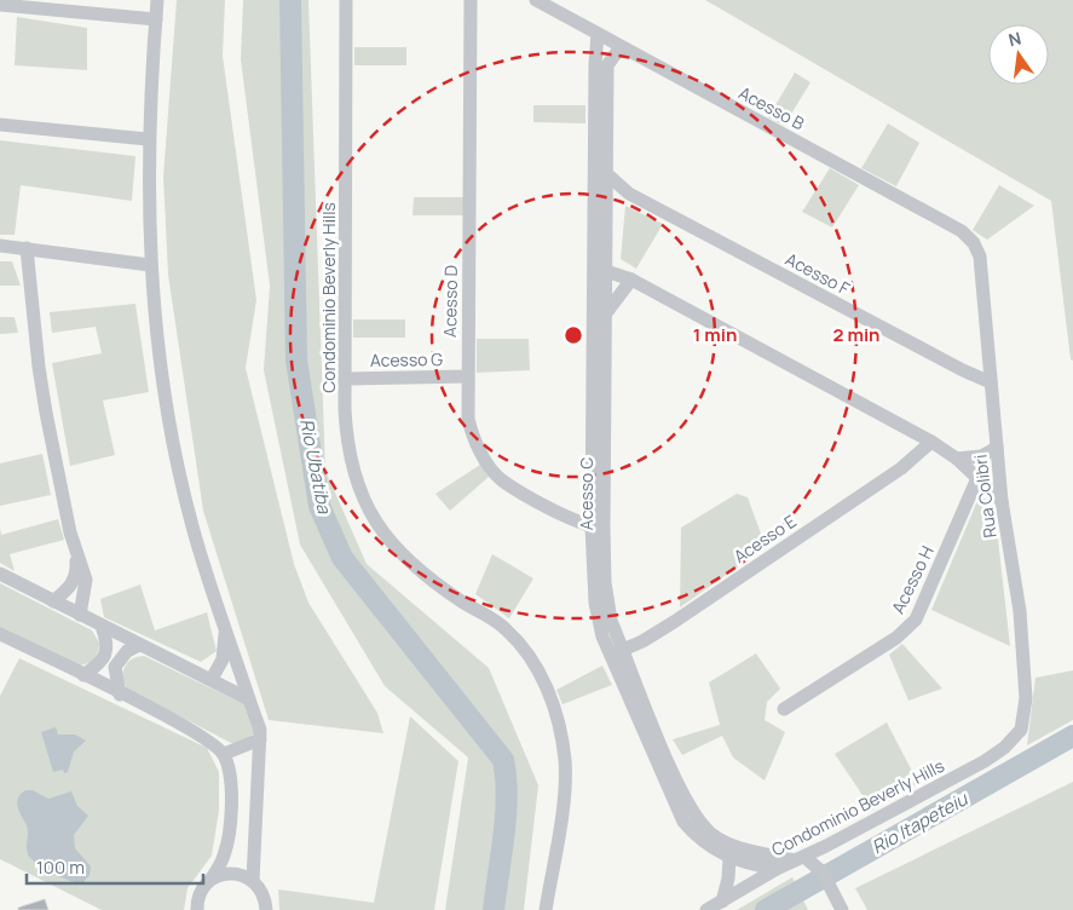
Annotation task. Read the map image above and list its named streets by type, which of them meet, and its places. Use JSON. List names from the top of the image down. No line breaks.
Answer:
{"streets":{"street":["Acesso B","Acesso F","Condominio Beverly Hills","Acesso D","Acesso G","Acesso C","Rua Colibri","Acesso E","Acesso H"]},"crossings":[["Acesso B","Acesso C"],["Acesso B","Rua Colibri"],["Acesso F","Acesso C"],["Acesso F","Rua Colibri"],["Condominio Beverly Hills","Acesso G"],["Condominio Beverly Hills","Acesso C"],["Condominio Beverly Hills","Rua Colibri"],["Acesso D","Acesso G"],["Acesso D","Acesso C"],["Acesso C","Acesso E"]],"water":["Rio Ubatiba","Rio Itapeteiu"],"scale_bar":"100 m","north":"top","rings":["1 min","2 min"]}
